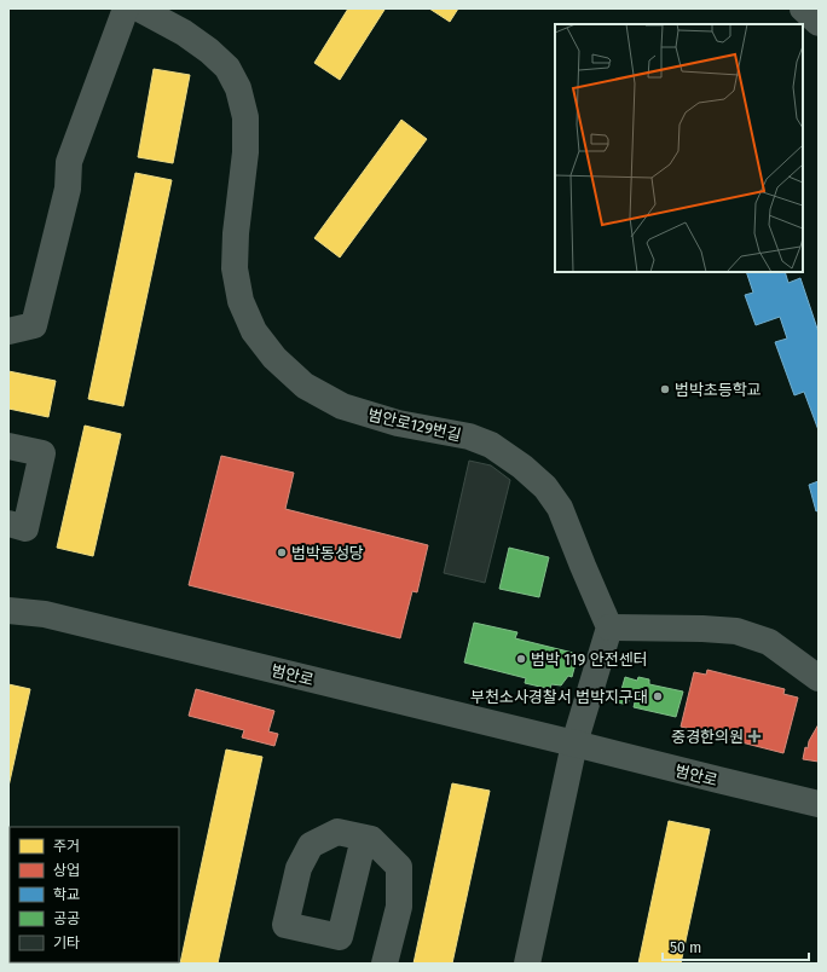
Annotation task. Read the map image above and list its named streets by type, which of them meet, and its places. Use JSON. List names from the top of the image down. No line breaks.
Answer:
{"streets":{"street":["범안로129번길","범안로"]},"places":{"other":["범박초등학교","범박동성당","범박 119 안전센터","부천소사경찰서 범박지구대"],"health":["중경한의원"]},"legend":["주거","상업","학교","공공","기타"],"scale_bar":"50 m"}
